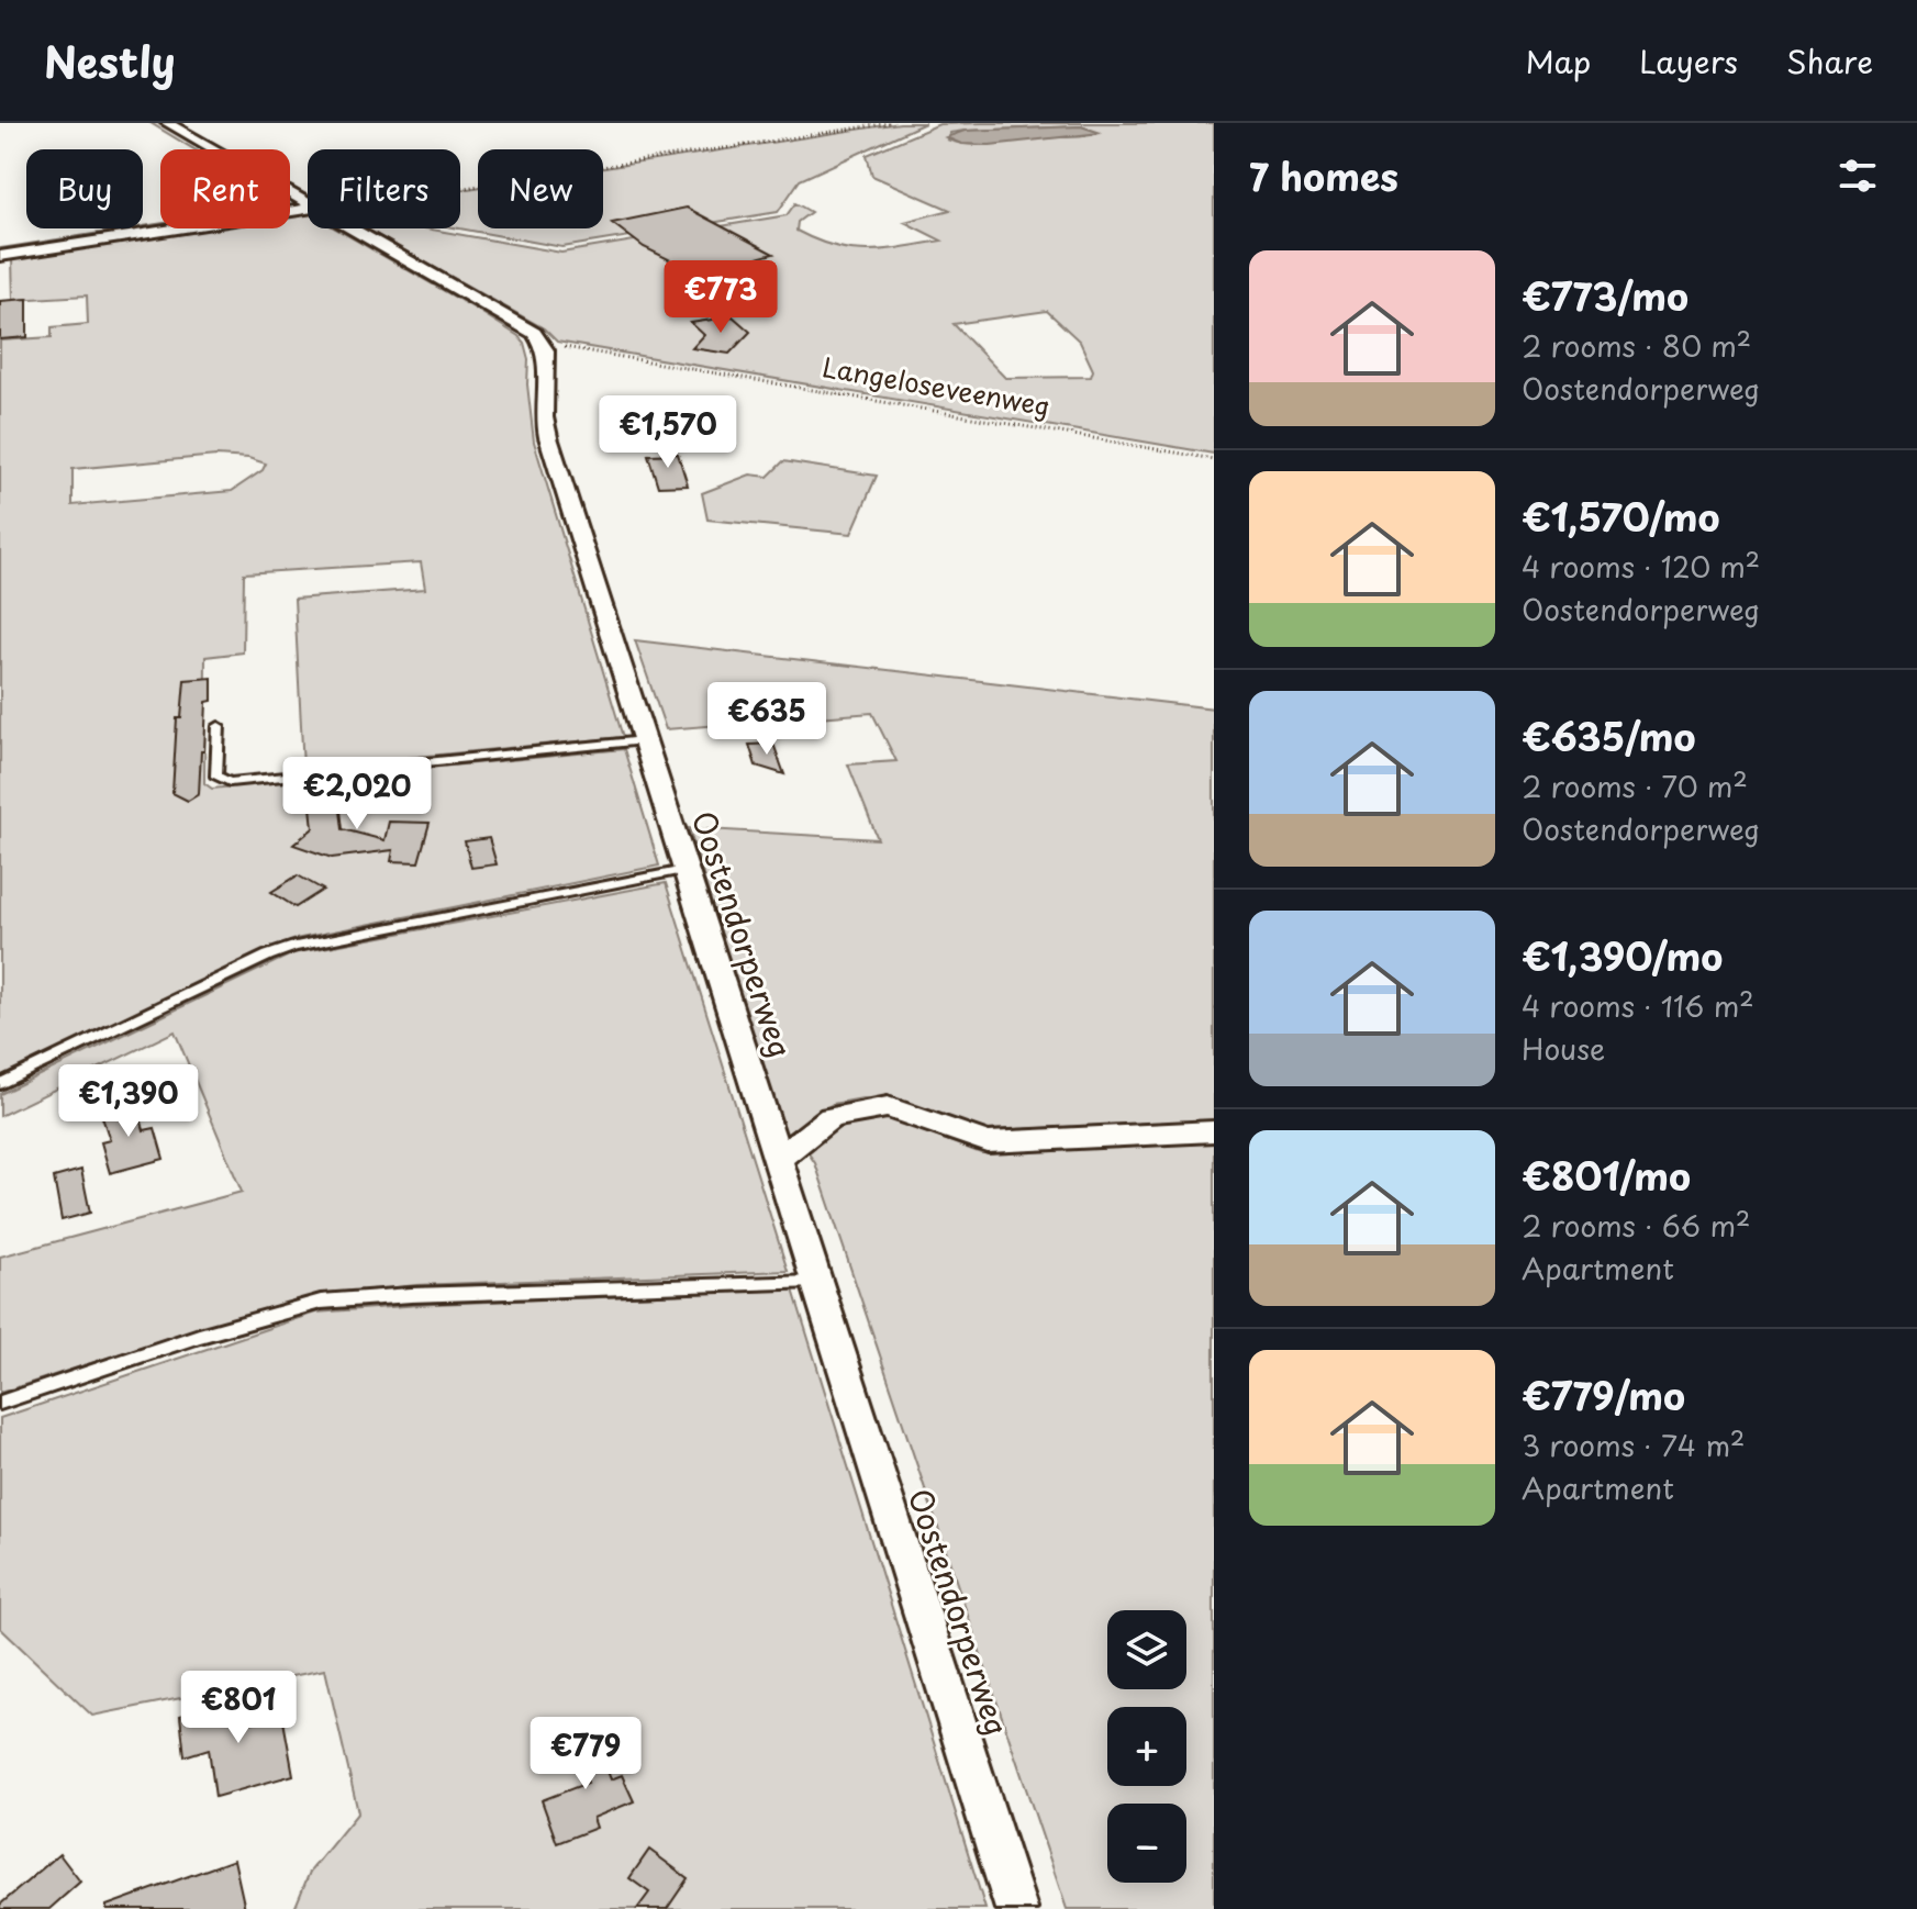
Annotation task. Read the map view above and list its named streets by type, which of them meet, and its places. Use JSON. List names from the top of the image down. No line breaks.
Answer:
{"streets":{"street":["Oostendorperweg"],"path":["Langeloseveenweg"]},"crossings":[["Langeloseveenweg","Oostendorperweg"]],"page":{"header":"Nestly","nav":["Map","Layers","Share"],"heading":"7 homes","chip":["Buy","Rent","Filters","New"],"list":[{"name":"€773/mo","note":"2 rooms · 80 m² · Oostendorperweg"},{"name":"€1,570/mo","note":"4 rooms · 120 m² · Oostendorperweg"},{"name":"€635/mo","note":"2 rooms · 70 m² · Oostendorperweg"},{"name":"€1,390/mo","note":"4 rooms · 116 m² · House"},{"name":"€801/mo","note":"2 rooms · 66 m² · Apartment"},{"name":"€779/mo","note":"3 rooms · 74 m² · Apartment"}],"price":["€773","€1,570","€635","€2,020","€1,390","€801","€779"],"map_buttons":["+","−"]}}
